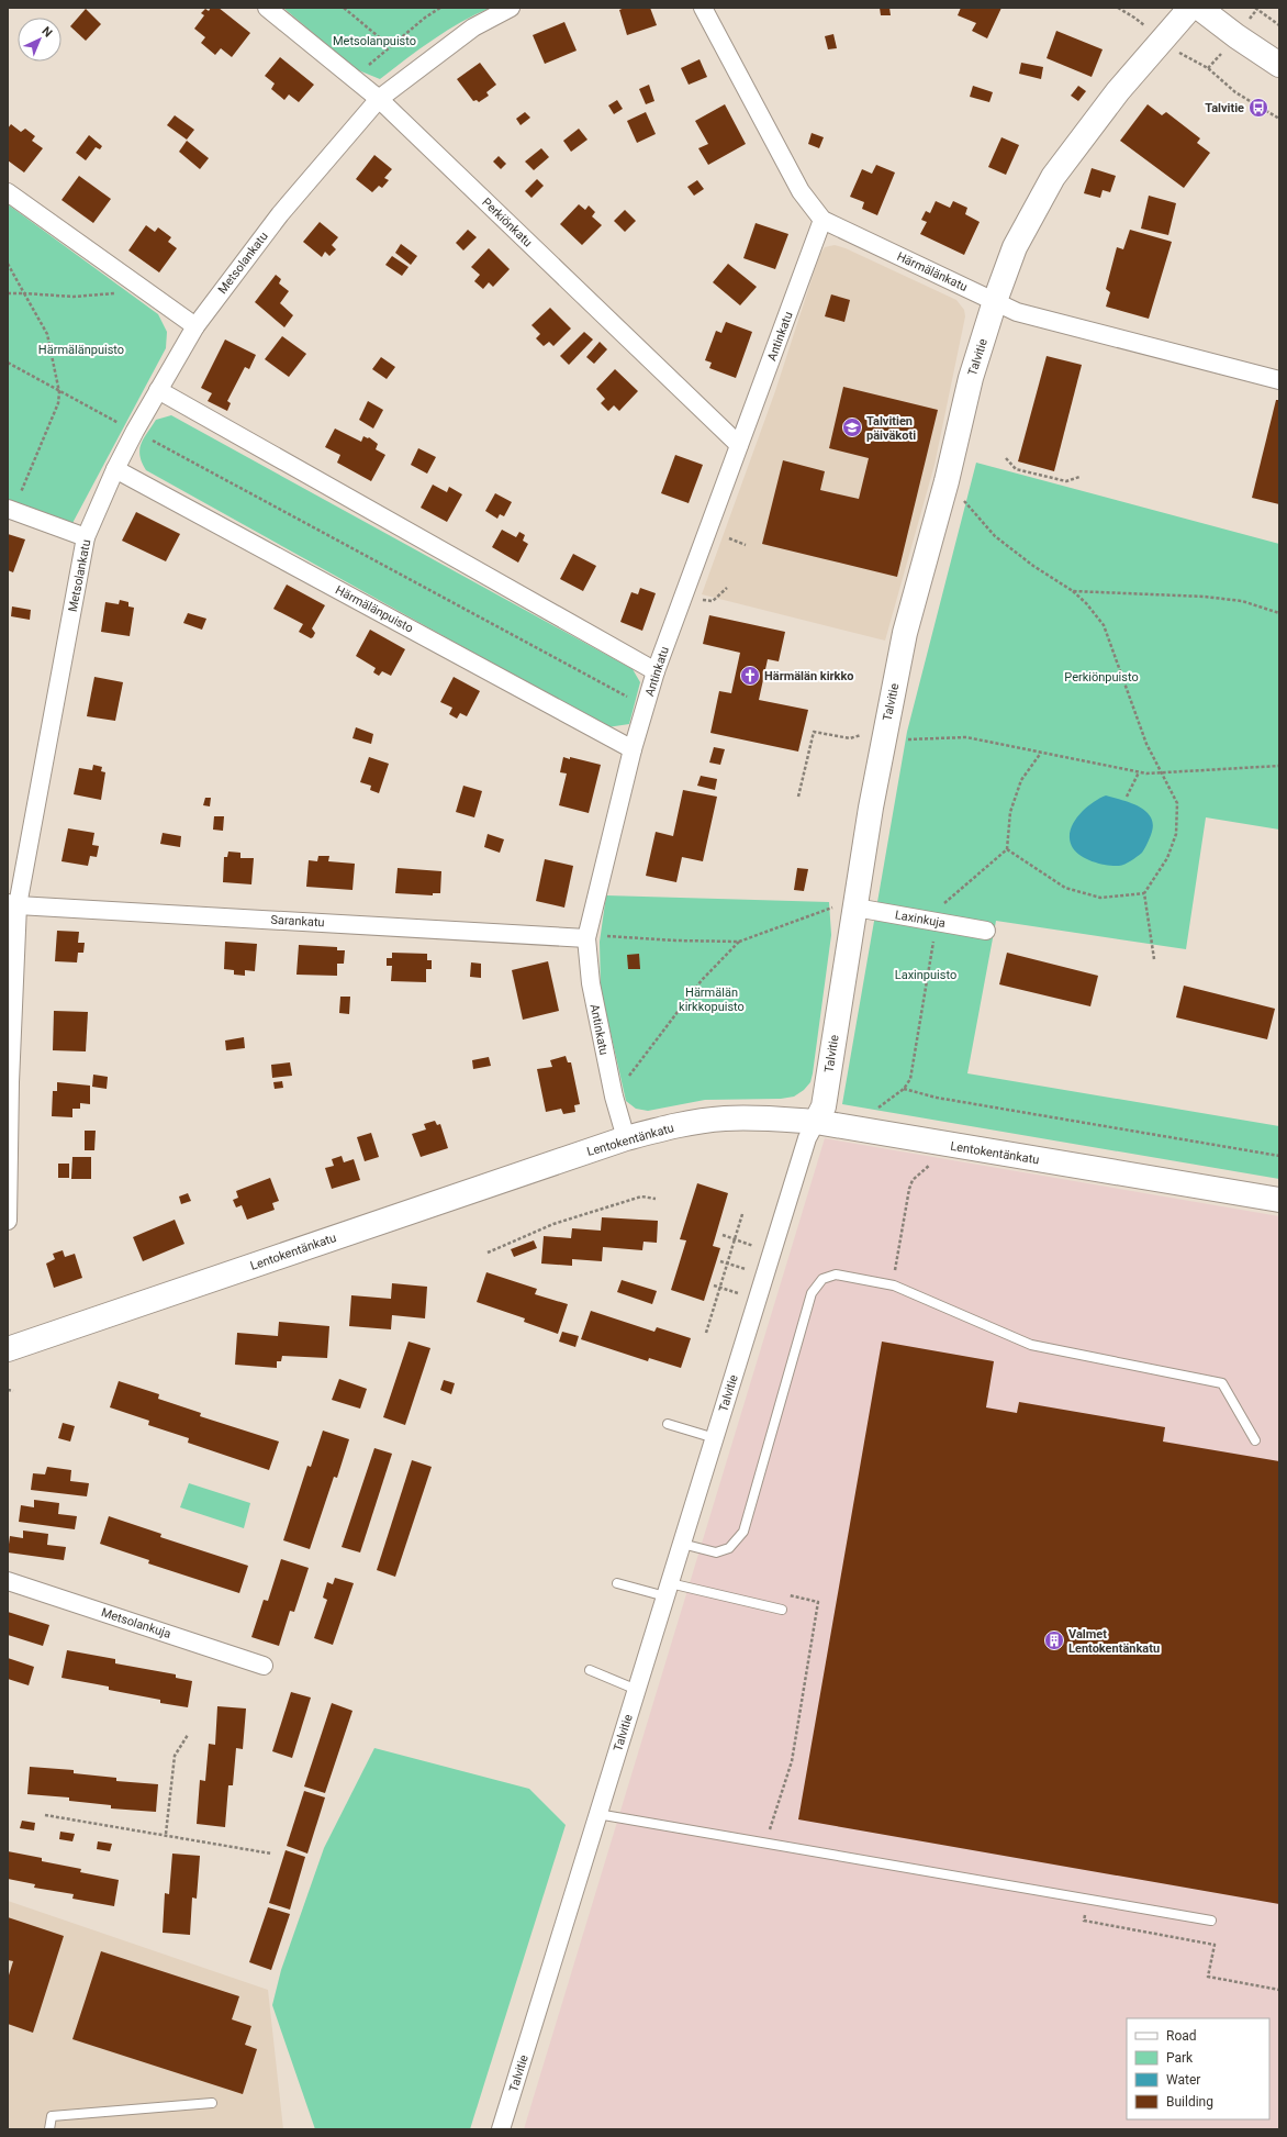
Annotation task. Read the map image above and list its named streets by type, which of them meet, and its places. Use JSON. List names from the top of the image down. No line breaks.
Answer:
{"streets":{"street":["Perkiönkatu","Metsolankatu","Härmälänkatu","Antinkatu","Talvitie","Härmälänpuisto","Laxinkuja","Sarankatu","Lentokentänkatu","Metsolankuja"]},"crossings":[["Perkiönkatu","Metsolankatu"],["Perkiönkatu","Antinkatu"],["Metsolankatu","Härmälänpuisto"],["Metsolankatu","Sarankatu"],["Härmälänkatu","Antinkatu"],["Härmälänkatu","Talvitie"],["Antinkatu","Härmälänpuisto"],["Antinkatu","Sarankatu"],["Antinkatu","Lentokentänkatu"],["Talvitie","Laxinkuja"],["Talvitie","Lentokentänkatu"]],"parks":["Metsolanpuisto","Härmälänpuisto","Perkiönpuisto","Laxinpuisto","Härmälän kirkkopuisto"],"places":{"bus stop":["Talvitie"],"school or university":["Talvitien päiväkoti"],"church":["Härmälän kirkko"],"building":["Valmet Lentokentänkatu"]},"legend":["Road","Park","Water","Building"],"north":"top right"}
